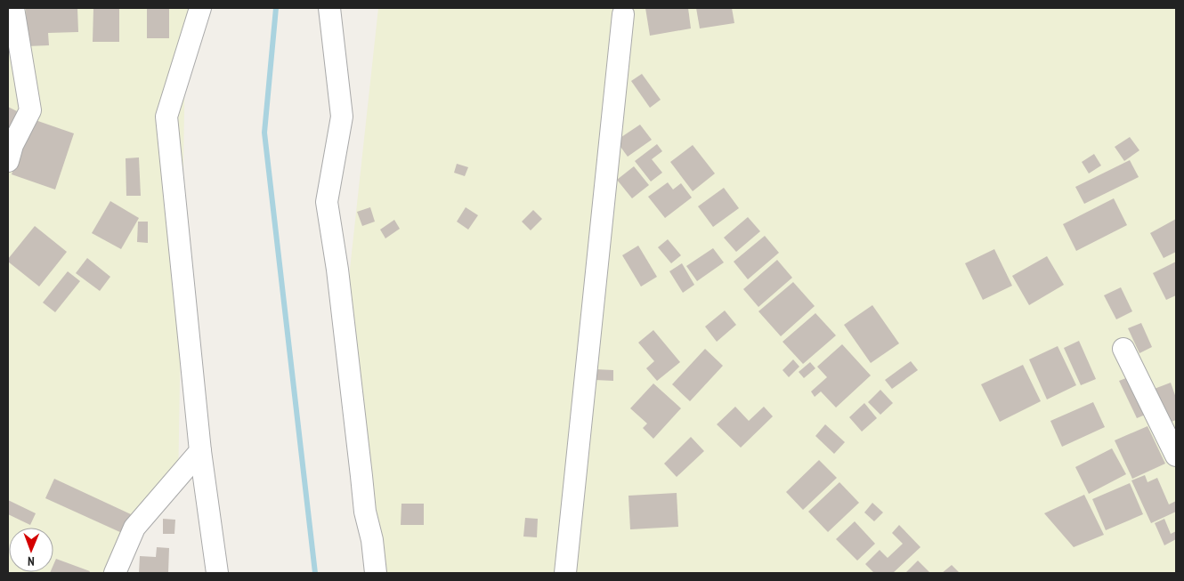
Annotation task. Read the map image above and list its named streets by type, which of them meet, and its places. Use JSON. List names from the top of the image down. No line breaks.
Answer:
{"north":"bottom"}
